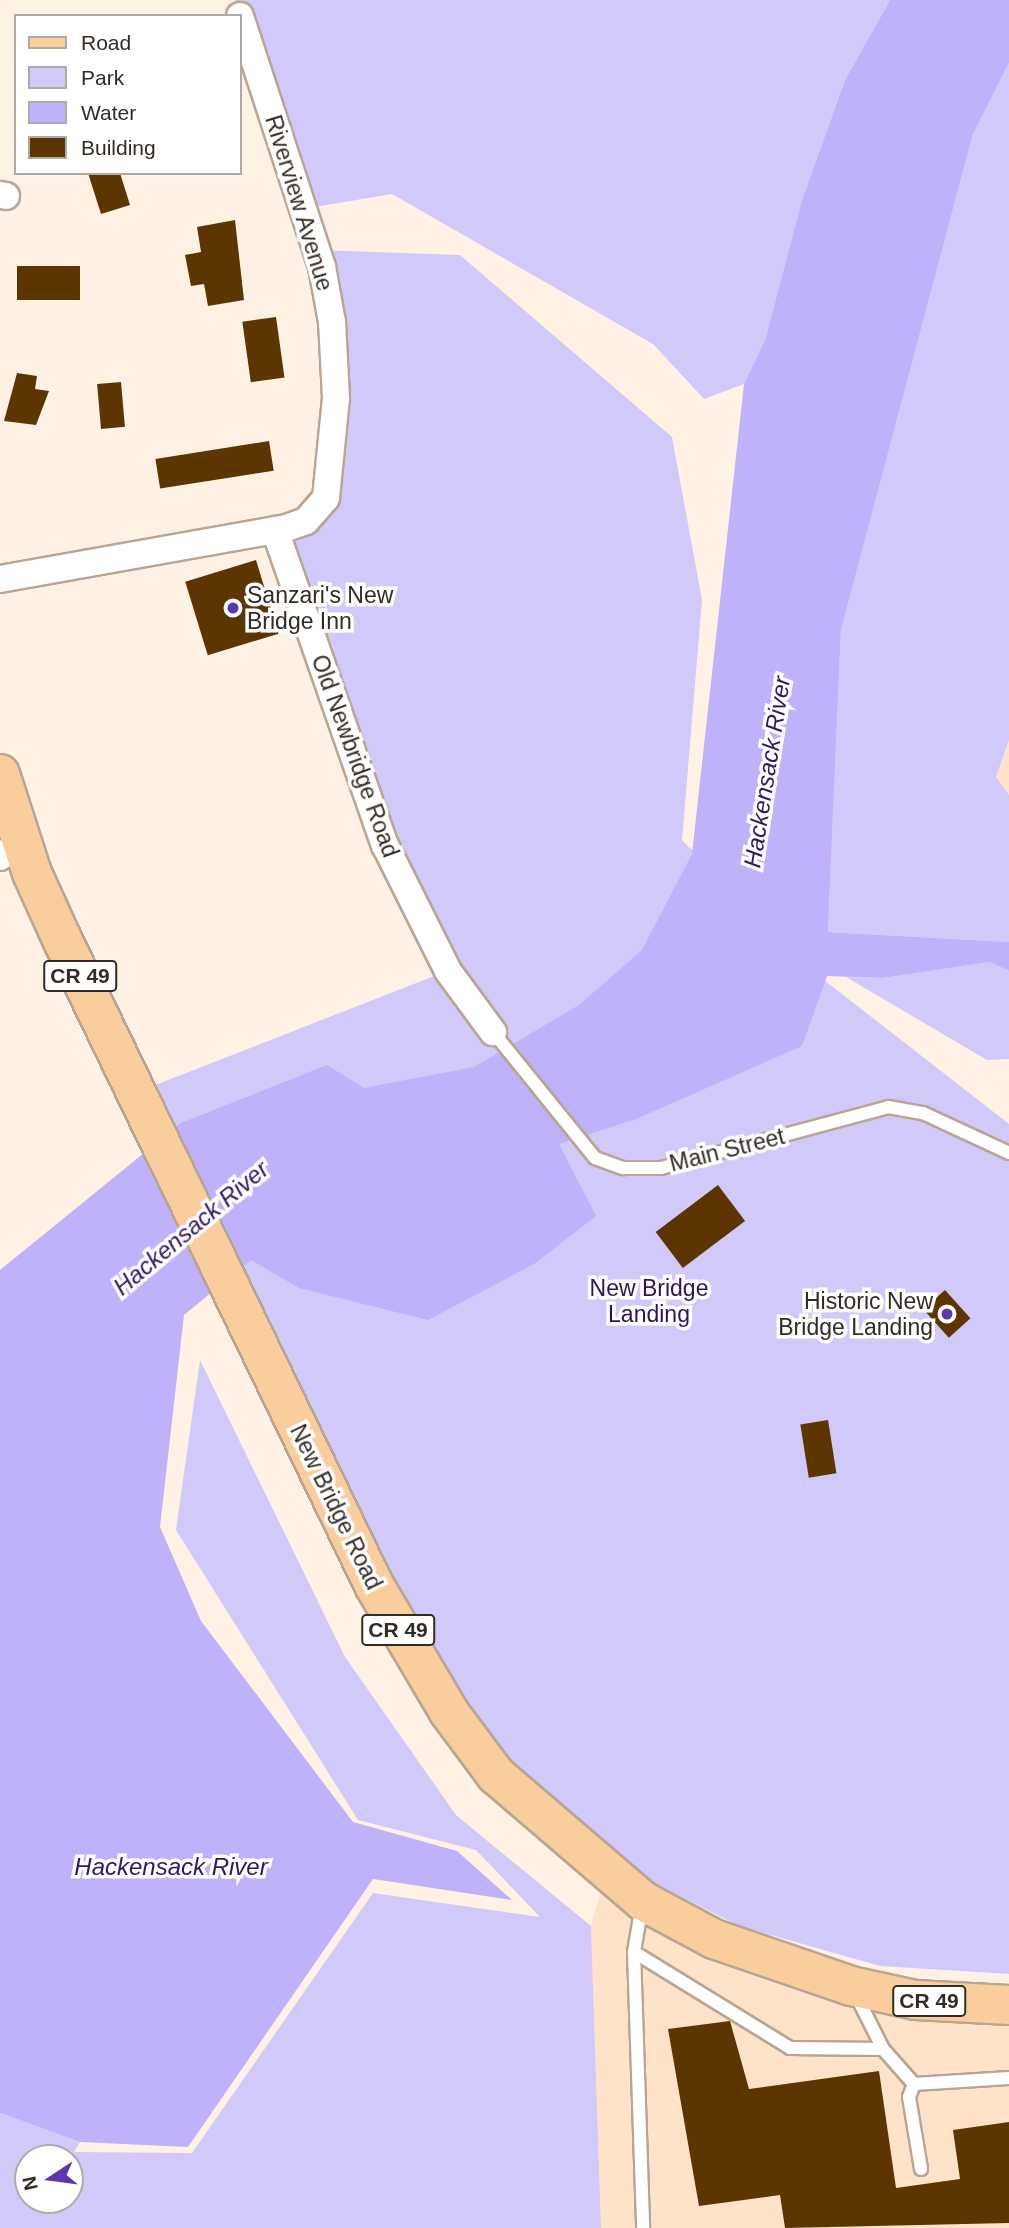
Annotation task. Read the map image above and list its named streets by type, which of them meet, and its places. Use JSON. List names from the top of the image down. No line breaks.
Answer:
{"streets":{"main road":["CR 49","New Bridge Road"],"street":["Riverview Avenue","Old Newbridge Road"],"lane":["Main Street"]},"crossings":[["Riverview Avenue","Old Newbridge Road"],["Old Newbridge Road","Main Street"]],"water":["Hackensack River"],"parks":["New Bridge Landing"],"places":["Sanzari's New Bridge Inn","Historic New Bridge Landing"],"legend":["Road","Park","Water","Building"],"north":"left"}
